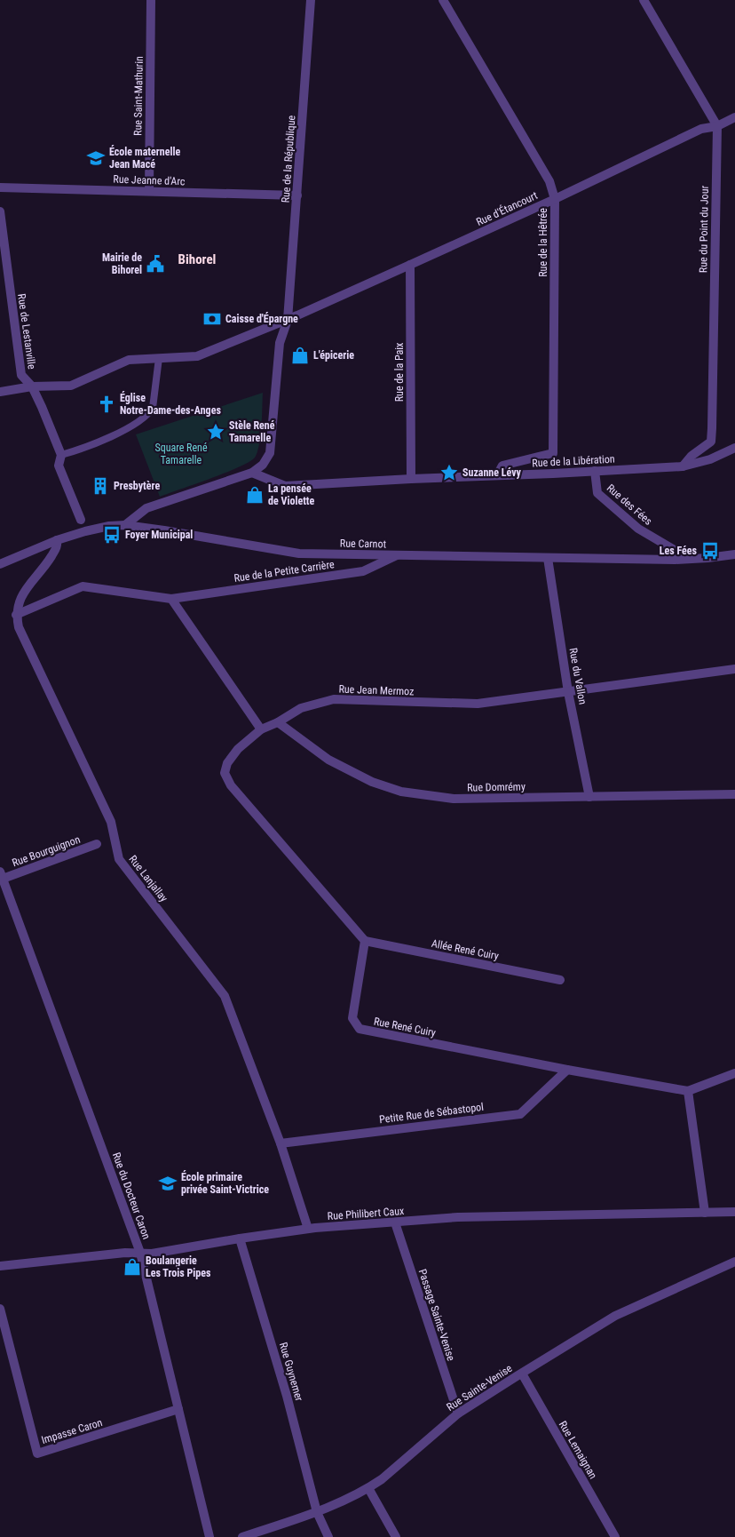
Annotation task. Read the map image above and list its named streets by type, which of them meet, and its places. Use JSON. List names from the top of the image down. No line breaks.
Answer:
{"streets":{"street":["Rue Saint-Mathurin","Rue de la République","Rue Jeanne d'Arc","Rue d'Étancourt","Rue du Point du Jour","Rue de la Hêtrée","Rue de Lestanville","Rue de la Paix","Rue de la Libération","Rue des Fées","Rue Carnot","Rue de la Petite Carrière","Rue du Vallon","Rue Jean Mermoz","Rue Domrémy","Rue Bourguignon","Rue Lanjallay","Allée René Cuiry","Rue René Cuiry","Petite Rue de Sébastopol","Rue du Docteur Caron","Rue Philibert Caux","Passage Sainte-Venise","Rue Guynemer","Rue Sainte-Venise","Impasse Caron","Rue Lemaignan"]},"crossings":[["Rue Saint-Mathurin","Rue Jeanne d'Arc"],["Rue de la République","Rue Jeanne d'Arc"],["Rue de la République","Rue d'Étancourt"],["Rue de la République","Rue de la Libération"],["Rue d'Étancourt","Rue du Point du Jour"],["Rue d'Étancourt","Rue de la Hêtrée"],["Rue d'Étancourt","Rue de Lestanville"],["Rue d'Étancourt","Rue de la Paix"],["Rue du Point du Jour","Rue de la Libération"],["Rue de la Hêtrée","Rue de la Libération"],["Rue de la Paix","Rue de la Libération"],["Rue de la Libération","Rue des Fées"],["Rue des Fées","Rue Carnot"],["Rue Carnot","Rue de la Petite Carrière"],["Rue Carnot","Rue du Vallon"],["Rue du Vallon","Rue Jean Mermoz"],["Rue du Vallon","Rue Domrémy"],["Rue Jean Mermoz","Rue Domrémy"],["Rue Bourguignon","Rue du Docteur Caron"],["Rue Lanjallay","Petite Rue de Sébastopol"],["Rue Lanjallay","Rue Philibert Caux"],["Allée René Cuiry","Rue René Cuiry"],["Rue René Cuiry","Petite Rue de Sébastopol"],["Rue du Docteur Caron","Rue Philibert Caux"],["Rue du Docteur Caron","Impasse Caron"],["Rue Philibert Caux","Passage Sainte-Venise"],["Rue Philibert Caux","Rue Guynemer"],["Passage Sainte-Venise","Rue Sainte-Venise"],["Rue Guynemer","Rue Sainte-Venise"],["Rue Sainte-Venise","Rue Lemaignan"]],"districts":["Bihorel"],"parks":["Square René Tamarelle"],"places":{"school or university":["École maternelle Jean Macé","École primaire privée Saint-Victrice"],"public building":["Mairie de Bihorel"],"bank":["Caisse d'Épargne"],"shop":["L'épicerie","La pensée de Violette","Boulangerie Les Trois Pipes"],"church":["Église Notre-Dame-des-Anges"],"place":["Stèle René Tamarelle","Suzanne Lévy"],"building":["Presbytère"],"bus stop":["Foyer Municipal","Les Fées"]}}
